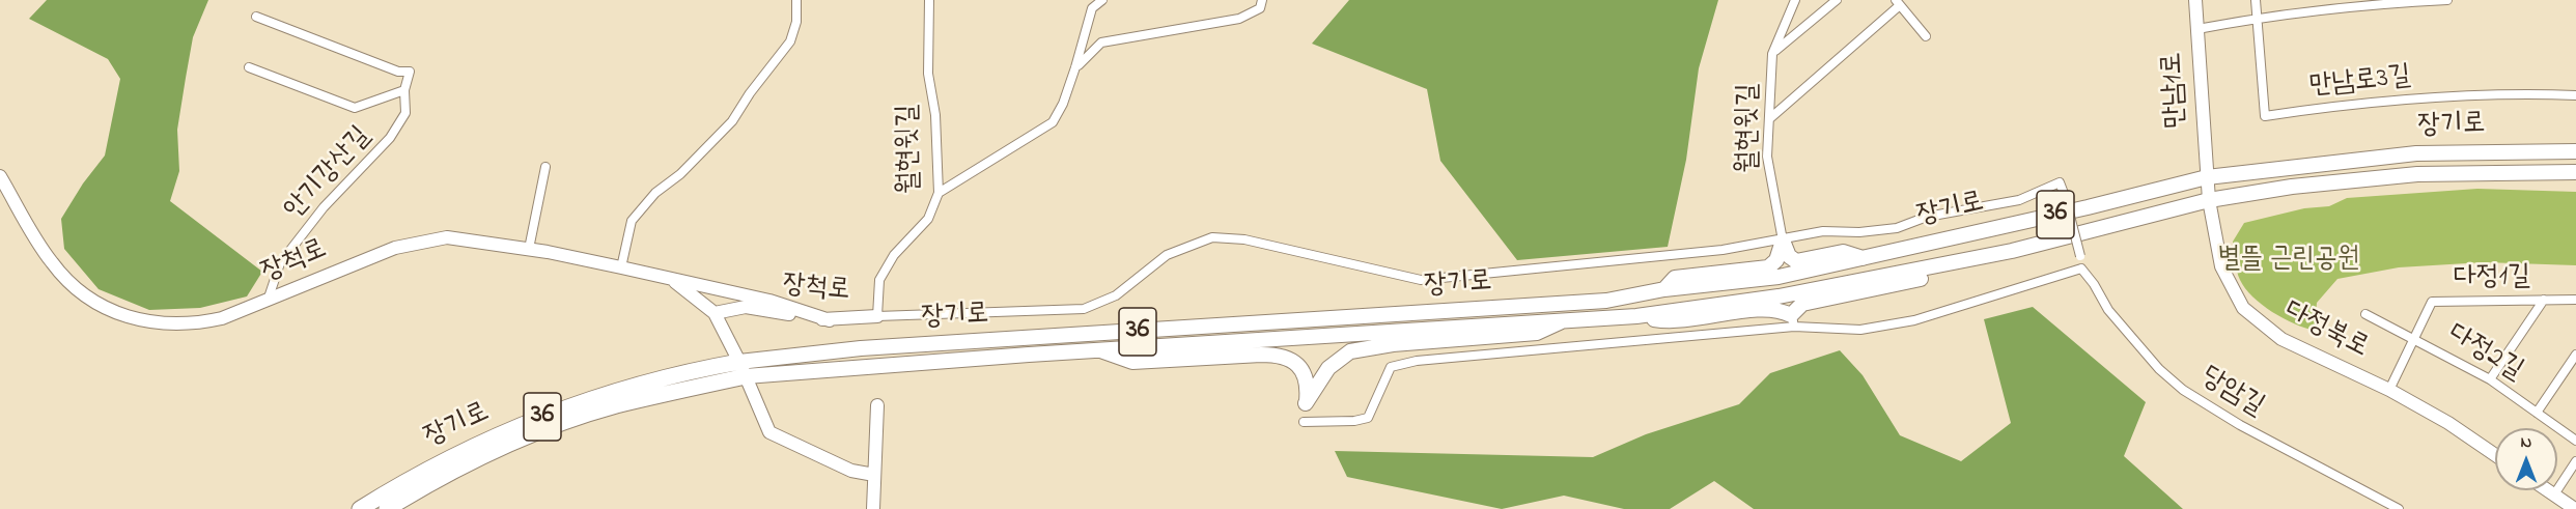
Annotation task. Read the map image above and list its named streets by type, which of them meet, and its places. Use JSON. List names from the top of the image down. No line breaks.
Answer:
{"streets":{"highway":["장기로","36"],"street":["만남로3길","만남1로","월현윗길","안기강산길","장척로","다정1길","다정북로","다정2길","당암길"]},"crossings":[["만남1로","장기로"],["만남1로","다정북로"],["장기로","다정북로"],["월현윗길","장척로"],["안기강산길","장척로"],["다정1길","다정북로"],["다정1길","다정2길"]],"parks":["별뜰 근린공원"],"north":"top"}
